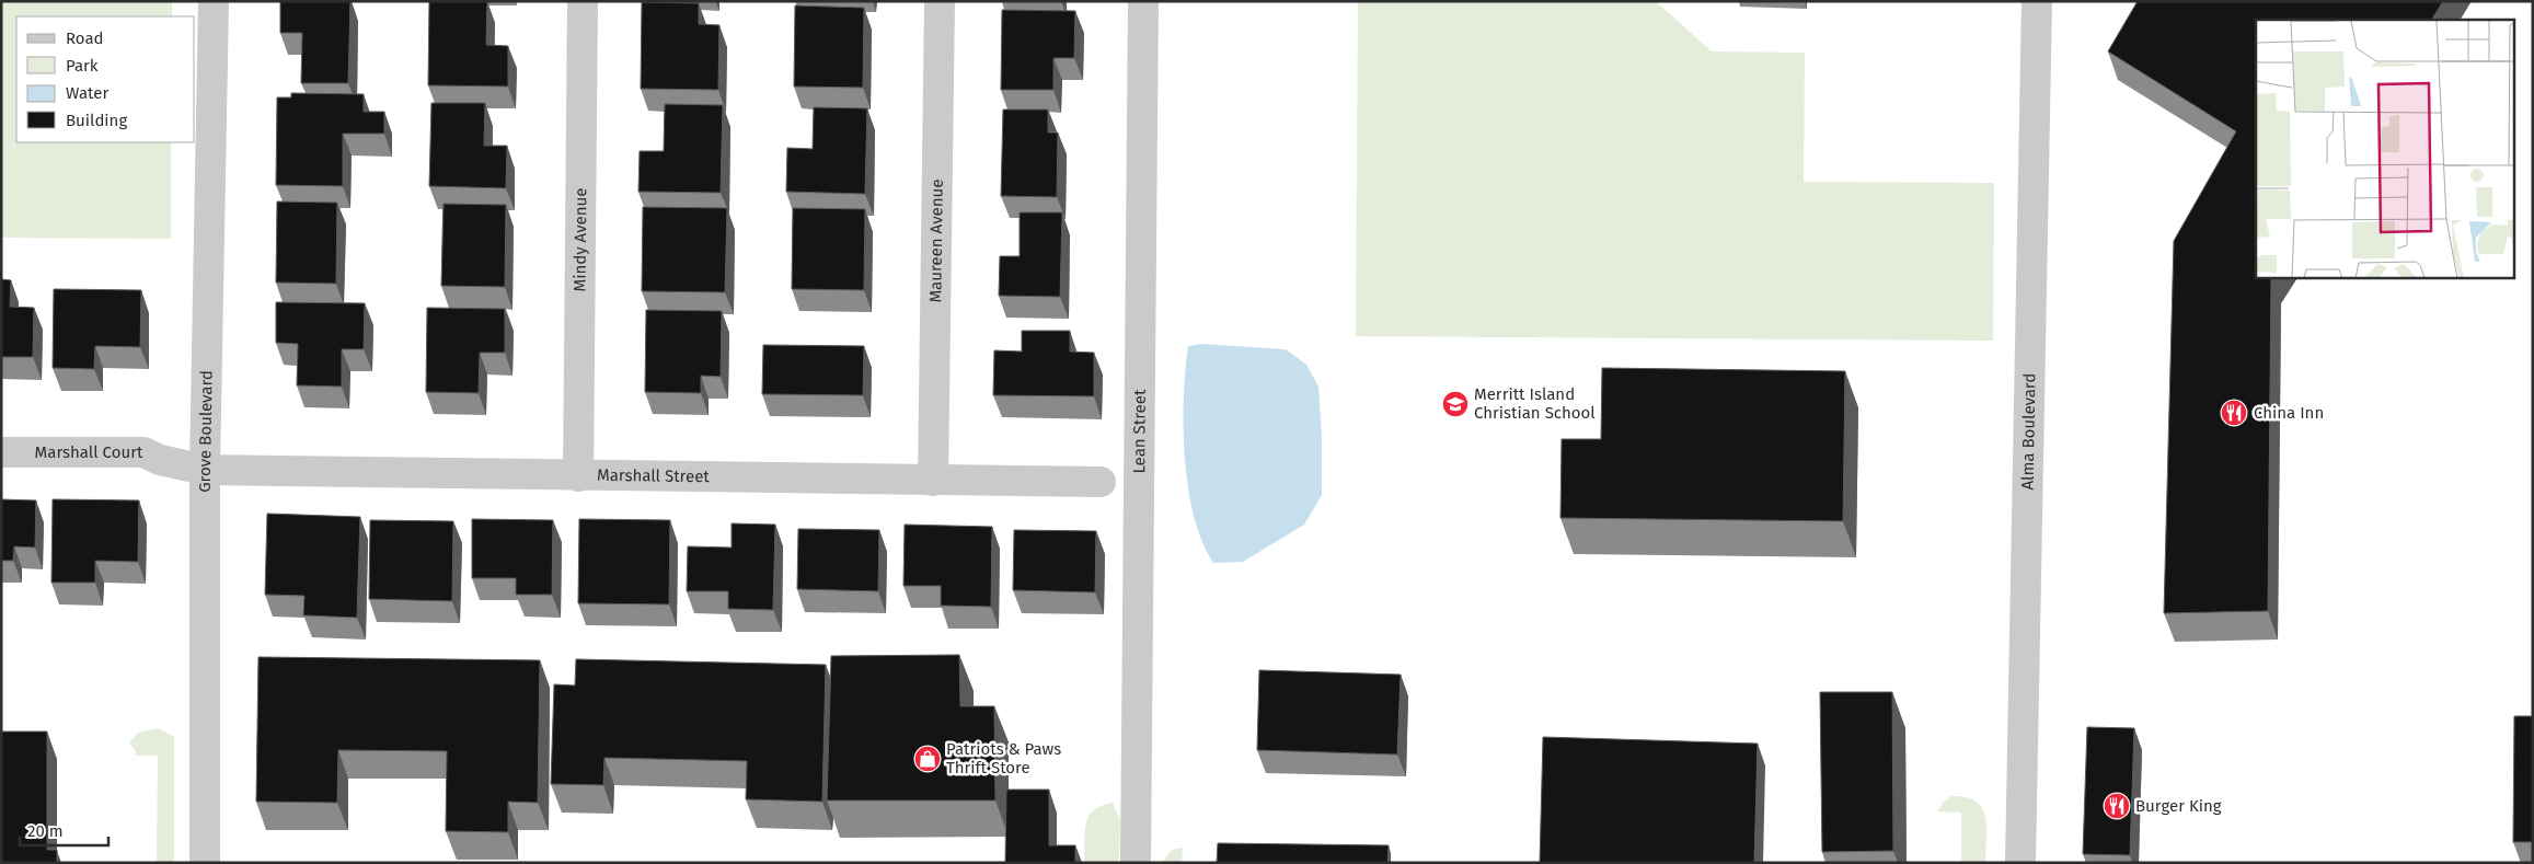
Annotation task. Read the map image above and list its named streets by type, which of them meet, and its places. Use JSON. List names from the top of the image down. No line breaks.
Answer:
{"streets":{"street":["Mindy Avenue","Maureen Avenue","Grove Boulevard","Lean Street","Alma Boulevard","Marshall Court","Marshall Street"]},"crossings":[["Mindy Avenue","Marshall Street"],["Maureen Avenue","Marshall Street"],["Grove Boulevard","Marshall Court"],["Grove Boulevard","Marshall Street"],["Marshall Court","Marshall Street"]],"places":{"school or university":["Merritt Island Christian School"],"restaurant":["China Inn","Burger King"],"shop":["Patriots & Paws Thrift Store"]},"legend":["Road","Park","Water","Building"],"scale_bar":"20 m"}
